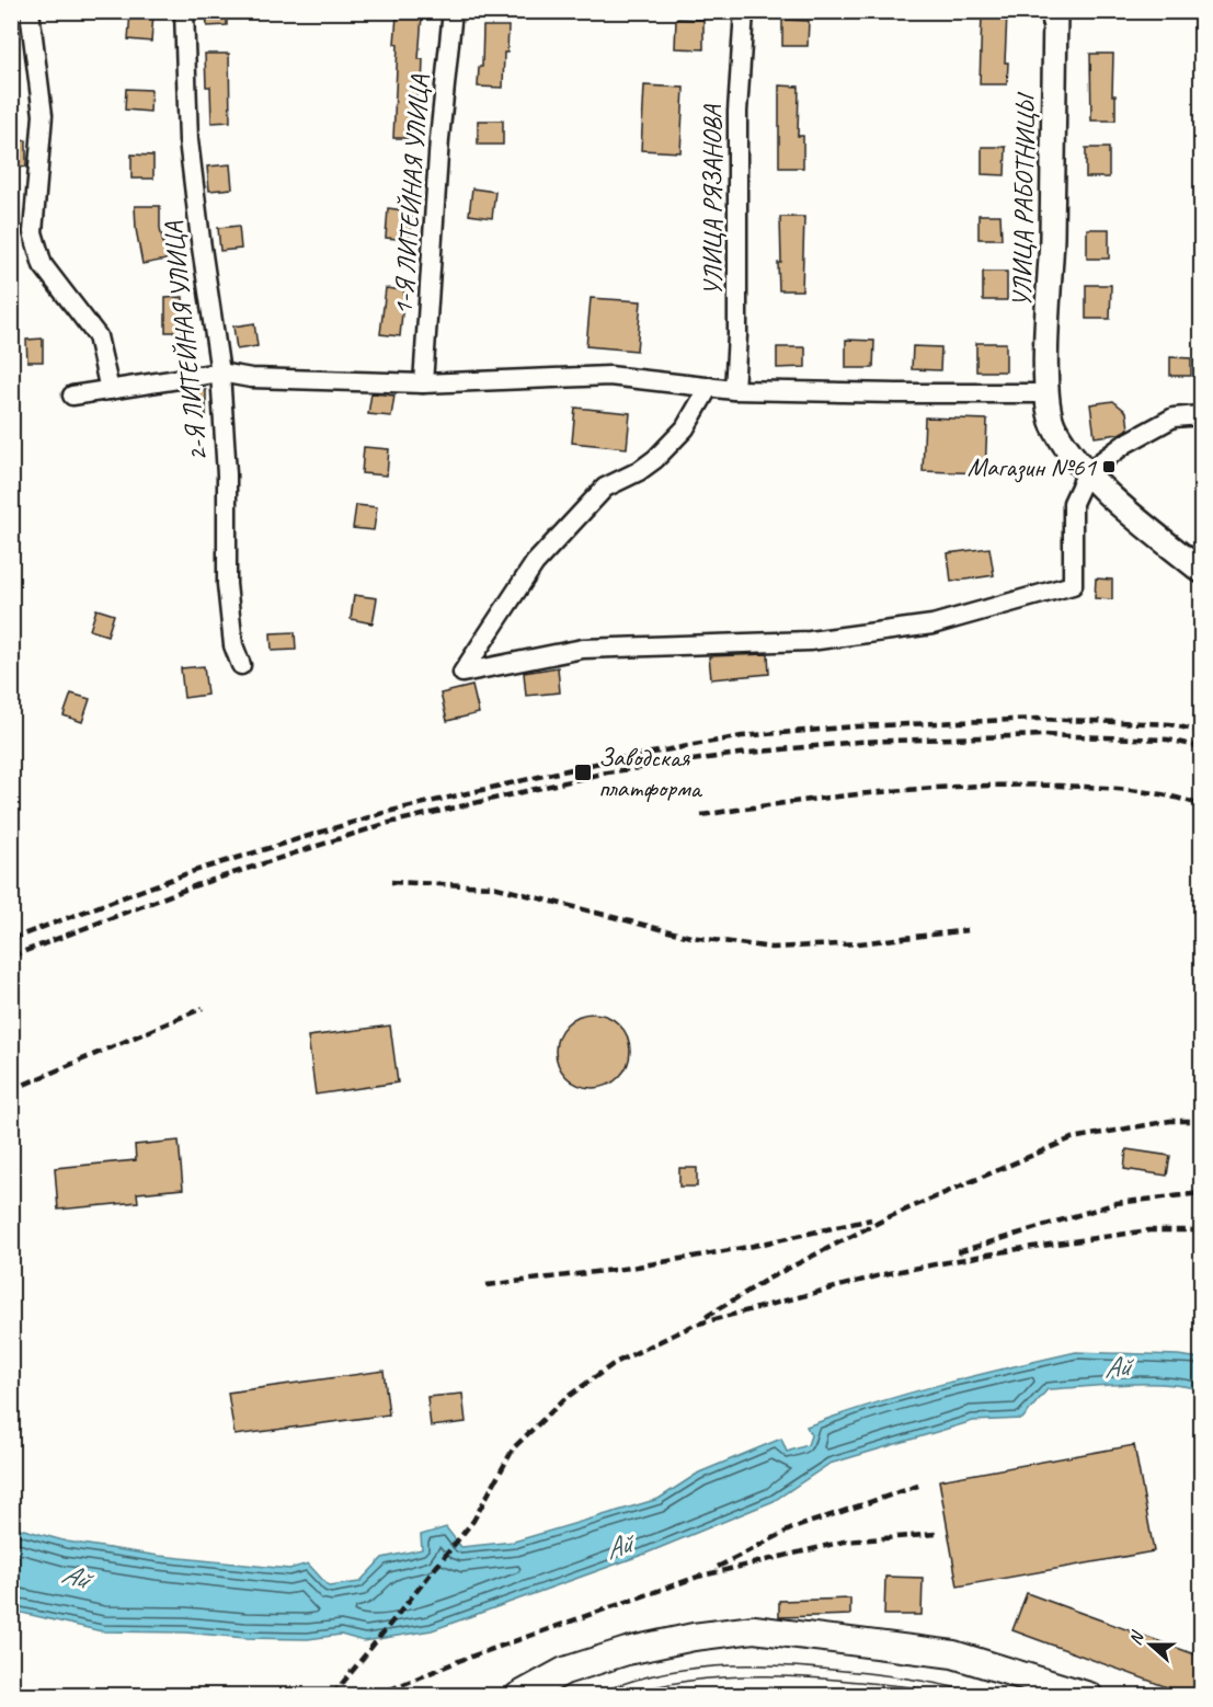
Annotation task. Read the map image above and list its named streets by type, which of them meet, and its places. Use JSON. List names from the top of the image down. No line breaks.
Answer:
{"streets":{"street":["1-Я ЛИТЕЙНАЯ УЛИЦА","УЛИЦА РЯЗАНОВА","УЛИЦА РАБОТНИЦЫ","2-Я ЛИТЕЙНАЯ УЛИЦА"]},"water":["Ай"],"places":{"transit":["Магазин №61","Заводская платформа"]},"north":"left"}
